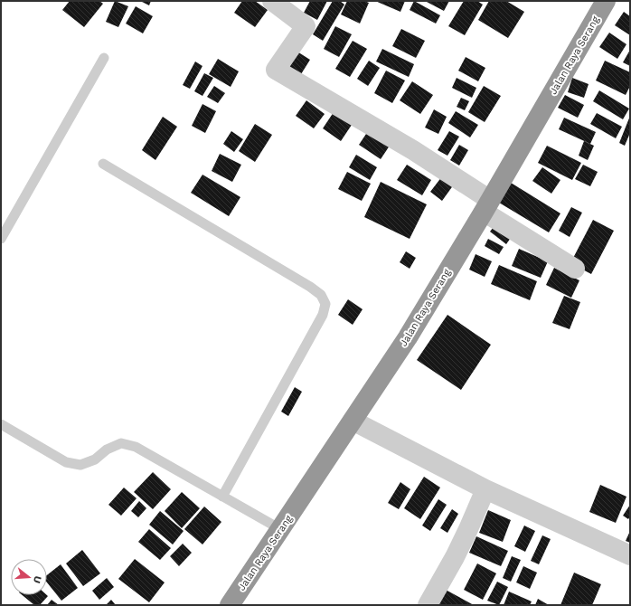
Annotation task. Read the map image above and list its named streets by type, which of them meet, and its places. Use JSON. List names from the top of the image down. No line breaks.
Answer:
{"streets":{"highway":["Jalan Raya Serang"]},"north":"right"}
